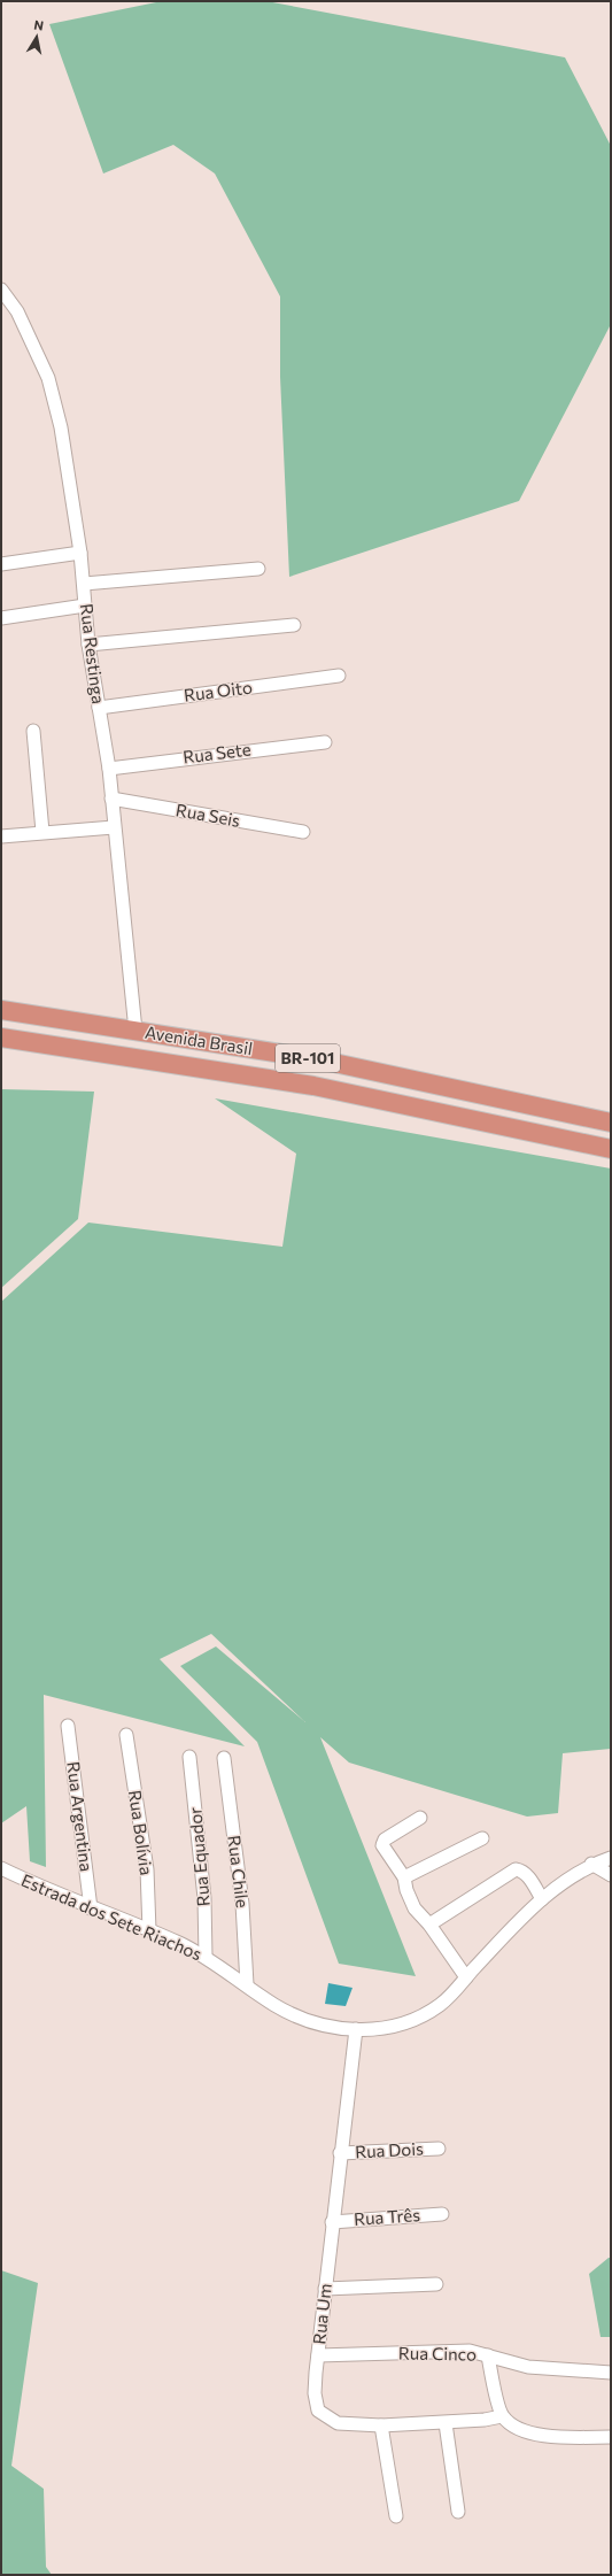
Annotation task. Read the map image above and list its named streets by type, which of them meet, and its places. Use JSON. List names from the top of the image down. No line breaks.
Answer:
{"streets":{"highway":["Avenida Brasil","BR-101"],"street":["Rua Restinga","Rua Oito","Rua Sete","Rua Seis","Rua Argentina","Rua Bolívia","Rua Equador","Rua Chile","Estrada dos Sete Riachos","Rua Dois","Rua Três","Rua Um","Rua Cinco"]},"crossings":[["Rua Restinga","Rua Oito"],["Rua Restinga","Rua Sete"],["Rua Restinga","Rua Seis"],["Rua Restinga","Avenida Brasil"],["Rua Argentina","Estrada dos Sete Riachos"],["Rua Bolívia","Estrada dos Sete Riachos"],["Rua Equador","Estrada dos Sete Riachos"],["Rua Chile","Estrada dos Sete Riachos"],["Estrada dos Sete Riachos","Rua Um"],["Rua Dois","Rua Um"],["Rua Três","Rua Um"],["Rua Um","Rua Cinco"]],"north":"top"}
